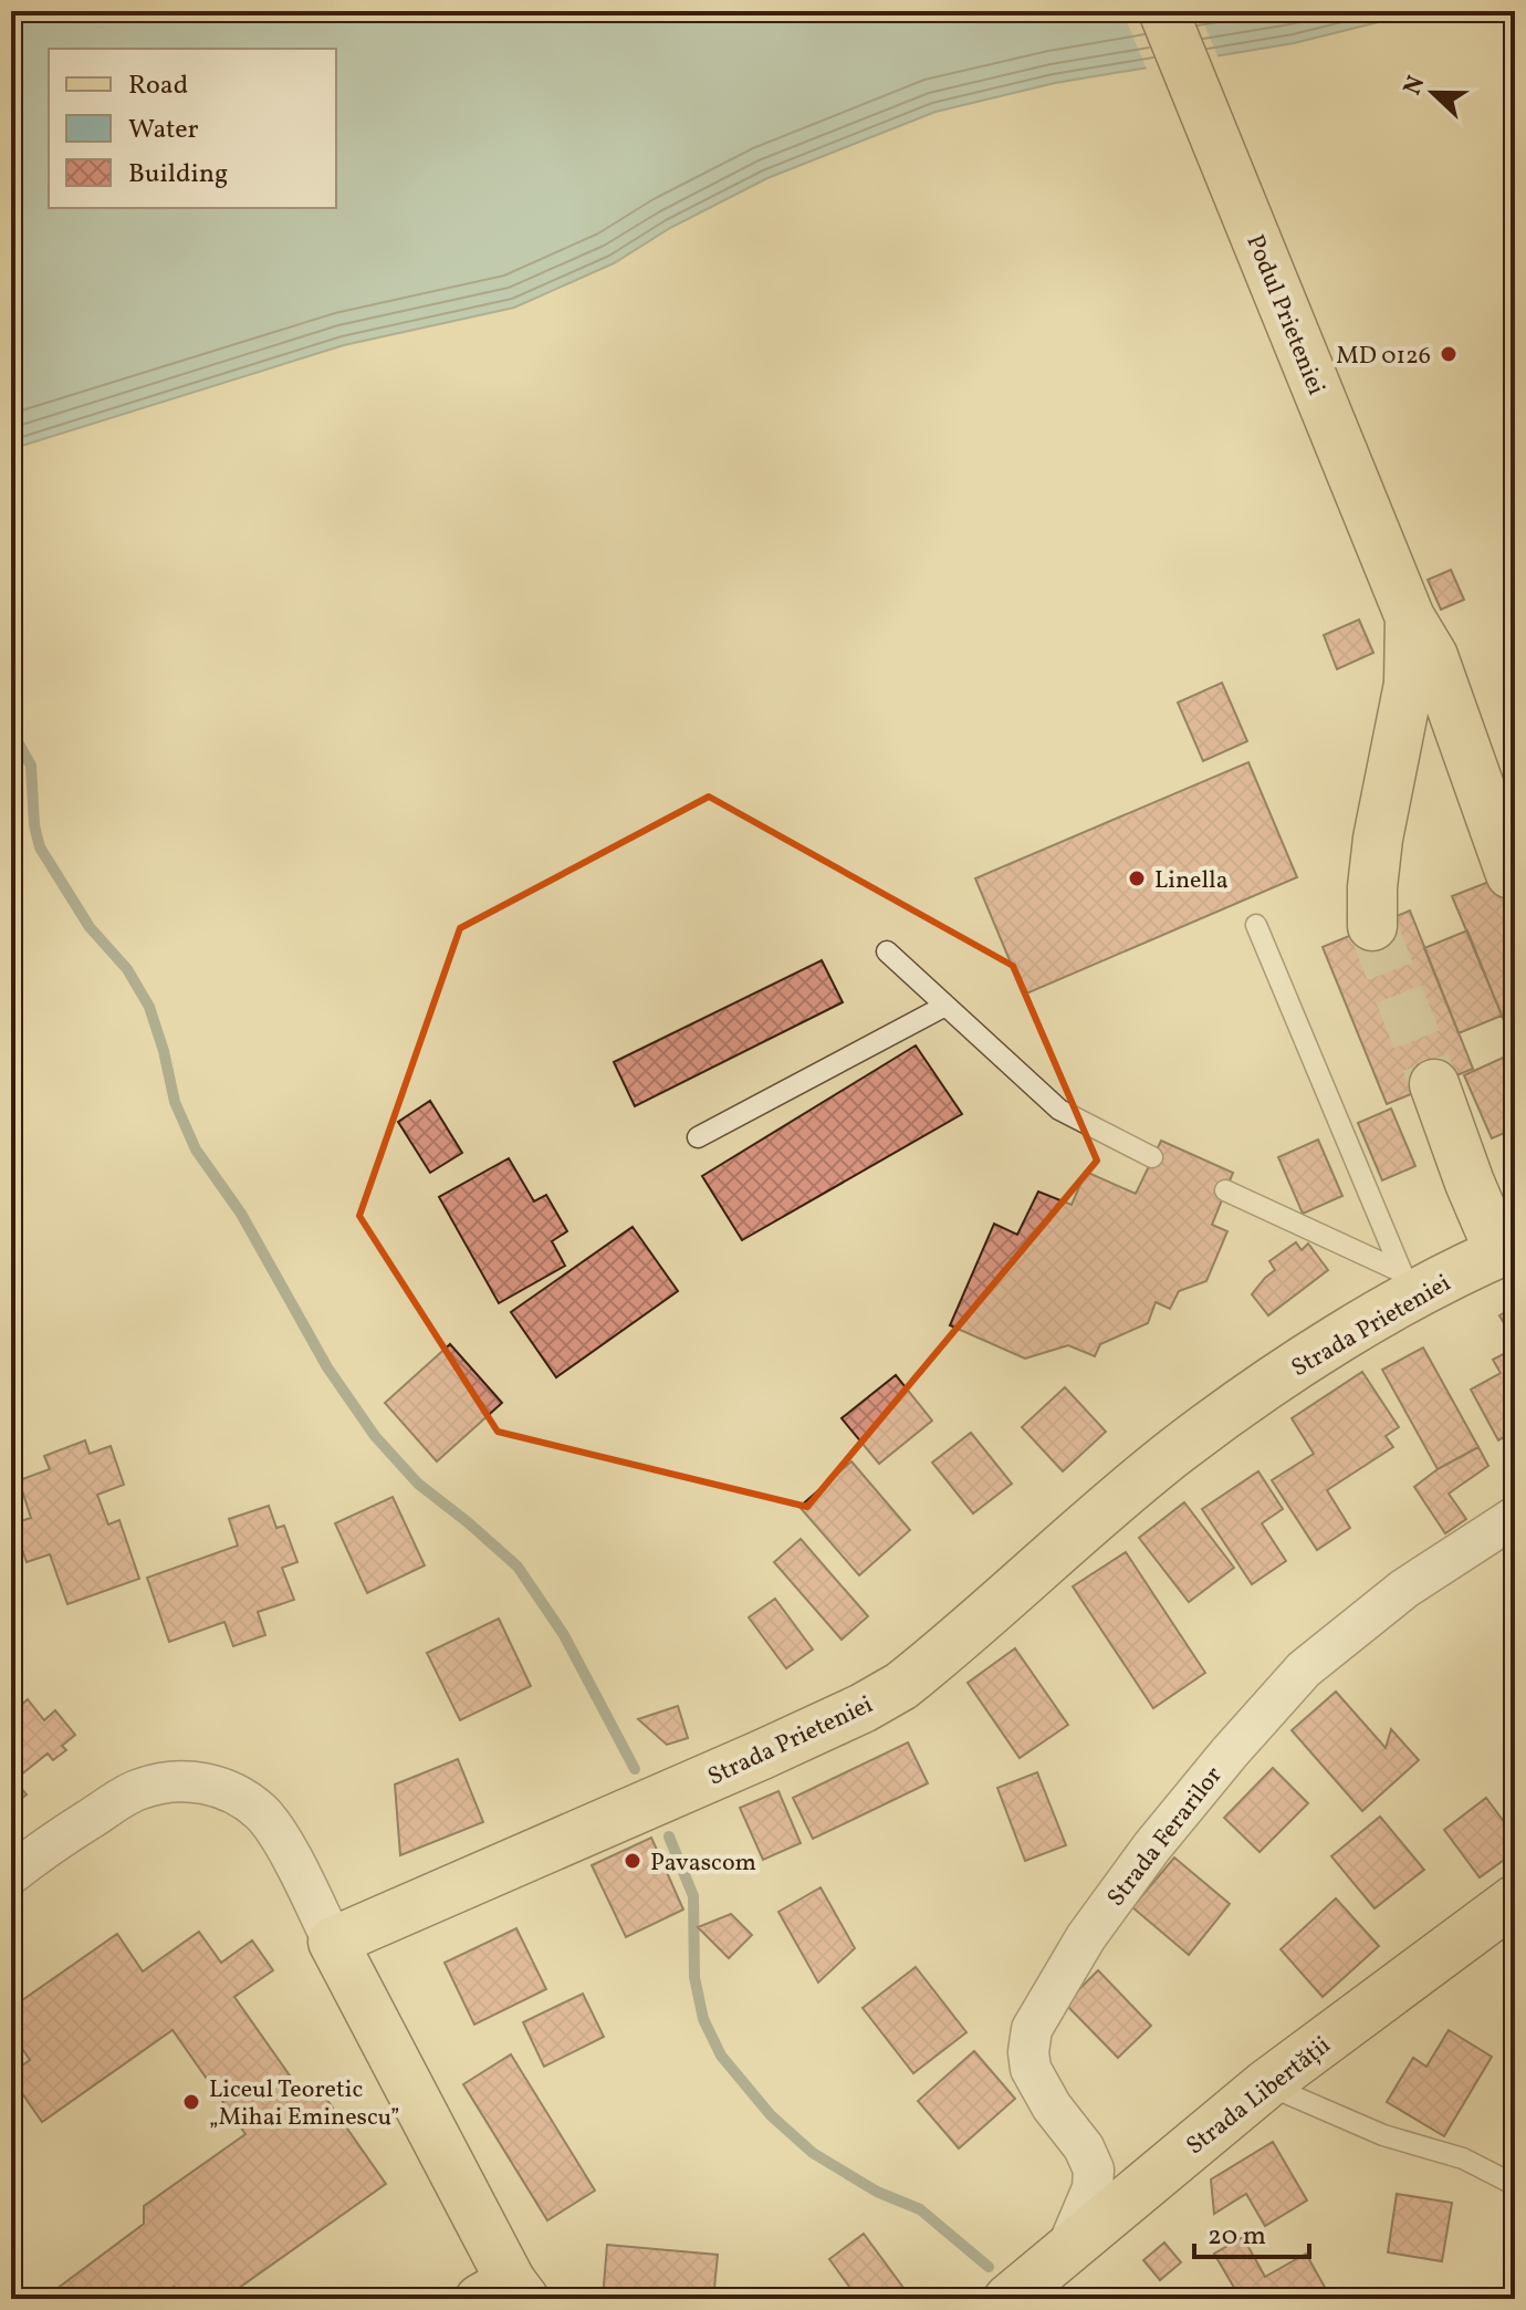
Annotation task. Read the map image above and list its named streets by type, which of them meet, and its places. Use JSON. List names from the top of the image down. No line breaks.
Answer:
{"streets":{"highway":["Podul Prieteniei","Strada Prieteniei","Strada Libertății"],"street":["Strada Ferarilor"]},"crossings":[["Strada Ferarilor","Strada Libertății"]],"places":["MD 0126","Linella","Pavascom","Liceul Teoretic „Mihai Eminescu”"],"legend":["Road","Water","Building"],"scale_bar":"20 m","north":"left"}
